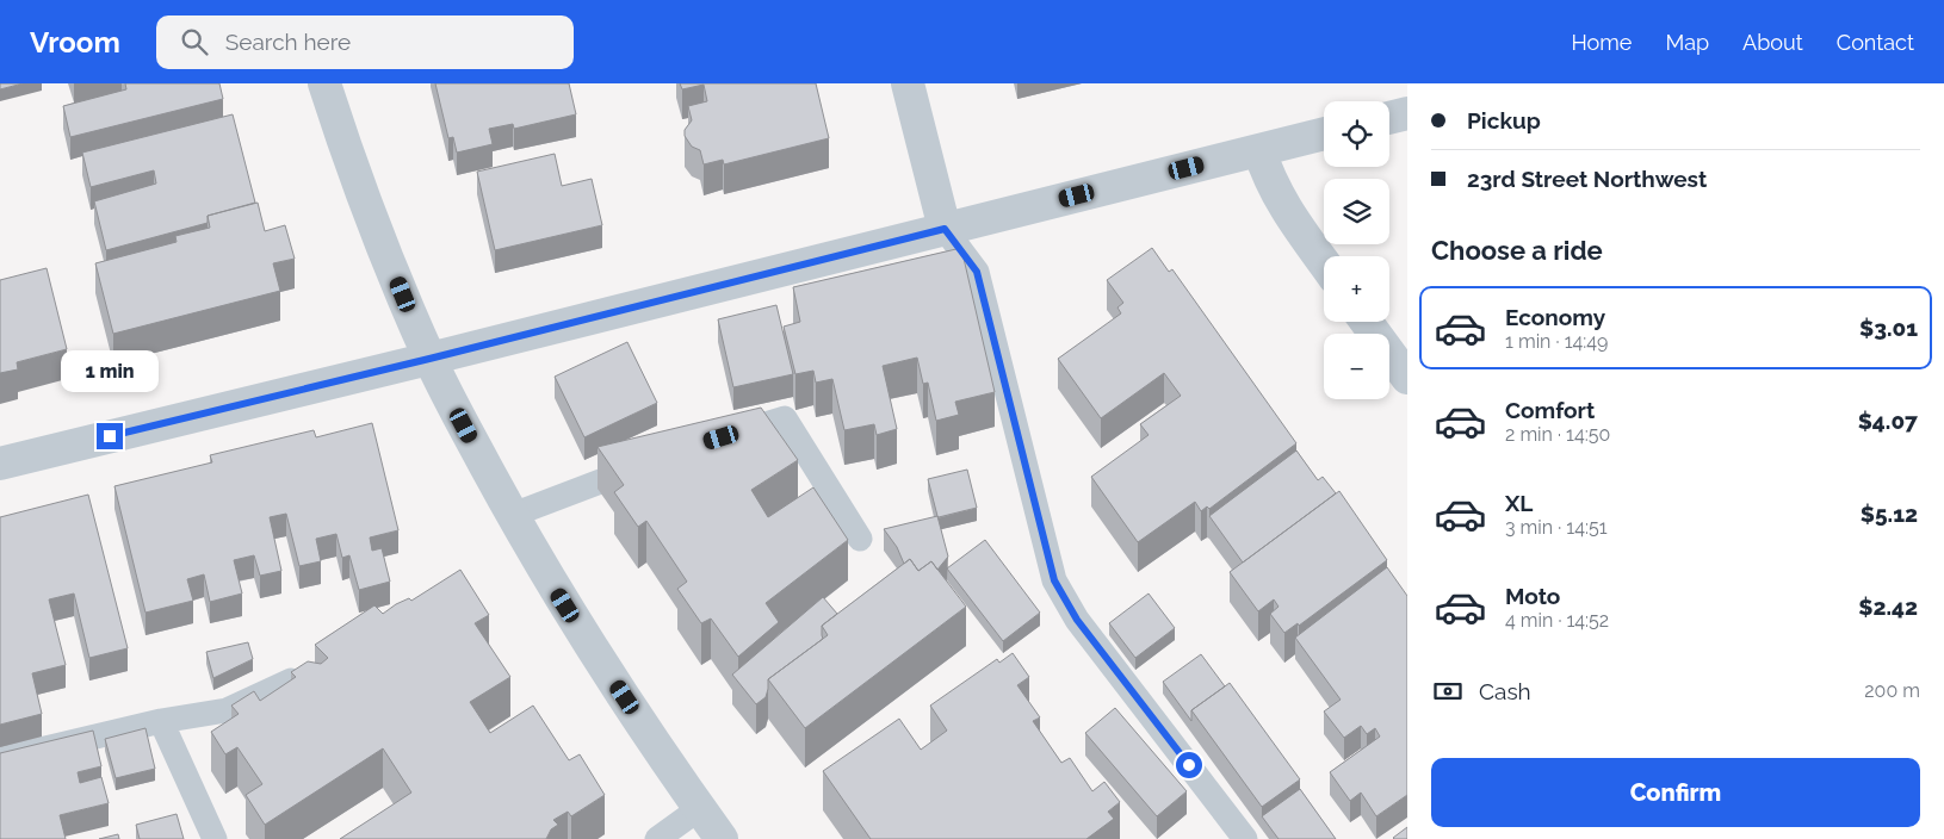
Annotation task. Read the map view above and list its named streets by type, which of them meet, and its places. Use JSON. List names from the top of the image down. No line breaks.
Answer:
{"page":{"header":"Vroom","search":"Search here","nav":["Home","Map","About","Contact"],"banner":["Pickup","23rd Street Northwest"],"map_buttons":["+","−"],"heading":"Choose a ride","list":[{"name":"Economy","note":"1 min · 14:49","value":"$3.01"},{"name":"Comfort","note":"2 min · 14:50","value":"$4.07"},{"name":"XL","note":"3 min · 14:51","value":"$5.12"},{"name":"Moto","note":"4 min · 14:52","value":"$2.42"}],"bubble":"1 min","pay":["Cash","200 m"],"buttons":"Confirm"}}
